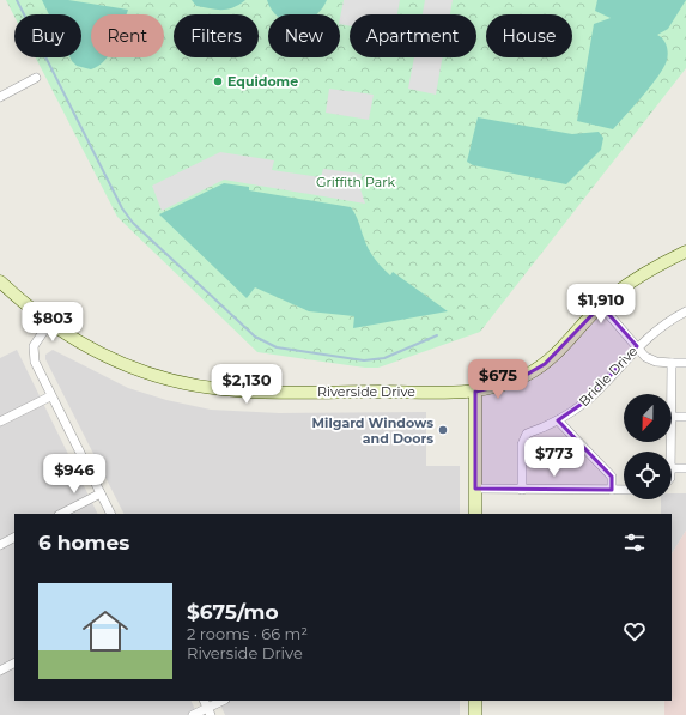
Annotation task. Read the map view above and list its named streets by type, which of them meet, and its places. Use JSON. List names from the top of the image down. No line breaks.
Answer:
{"streets":{"main road":["Riverside Drive"],"street":["Bridle Drive"]},"parks":["Griffith Park"],"places":["Equidome","Milgard Windows and Doors"],"north":"bottom","page":{"chip":["Buy","Rent","Filters","New","Apartment","House"],"price":["$1,910","$803","$675","$2,130","$773","$946"],"heading":"6 homes","list":[{"name":"$675/mo","note":"2 rooms · 66 m² · Riverside Drive"}]}}
